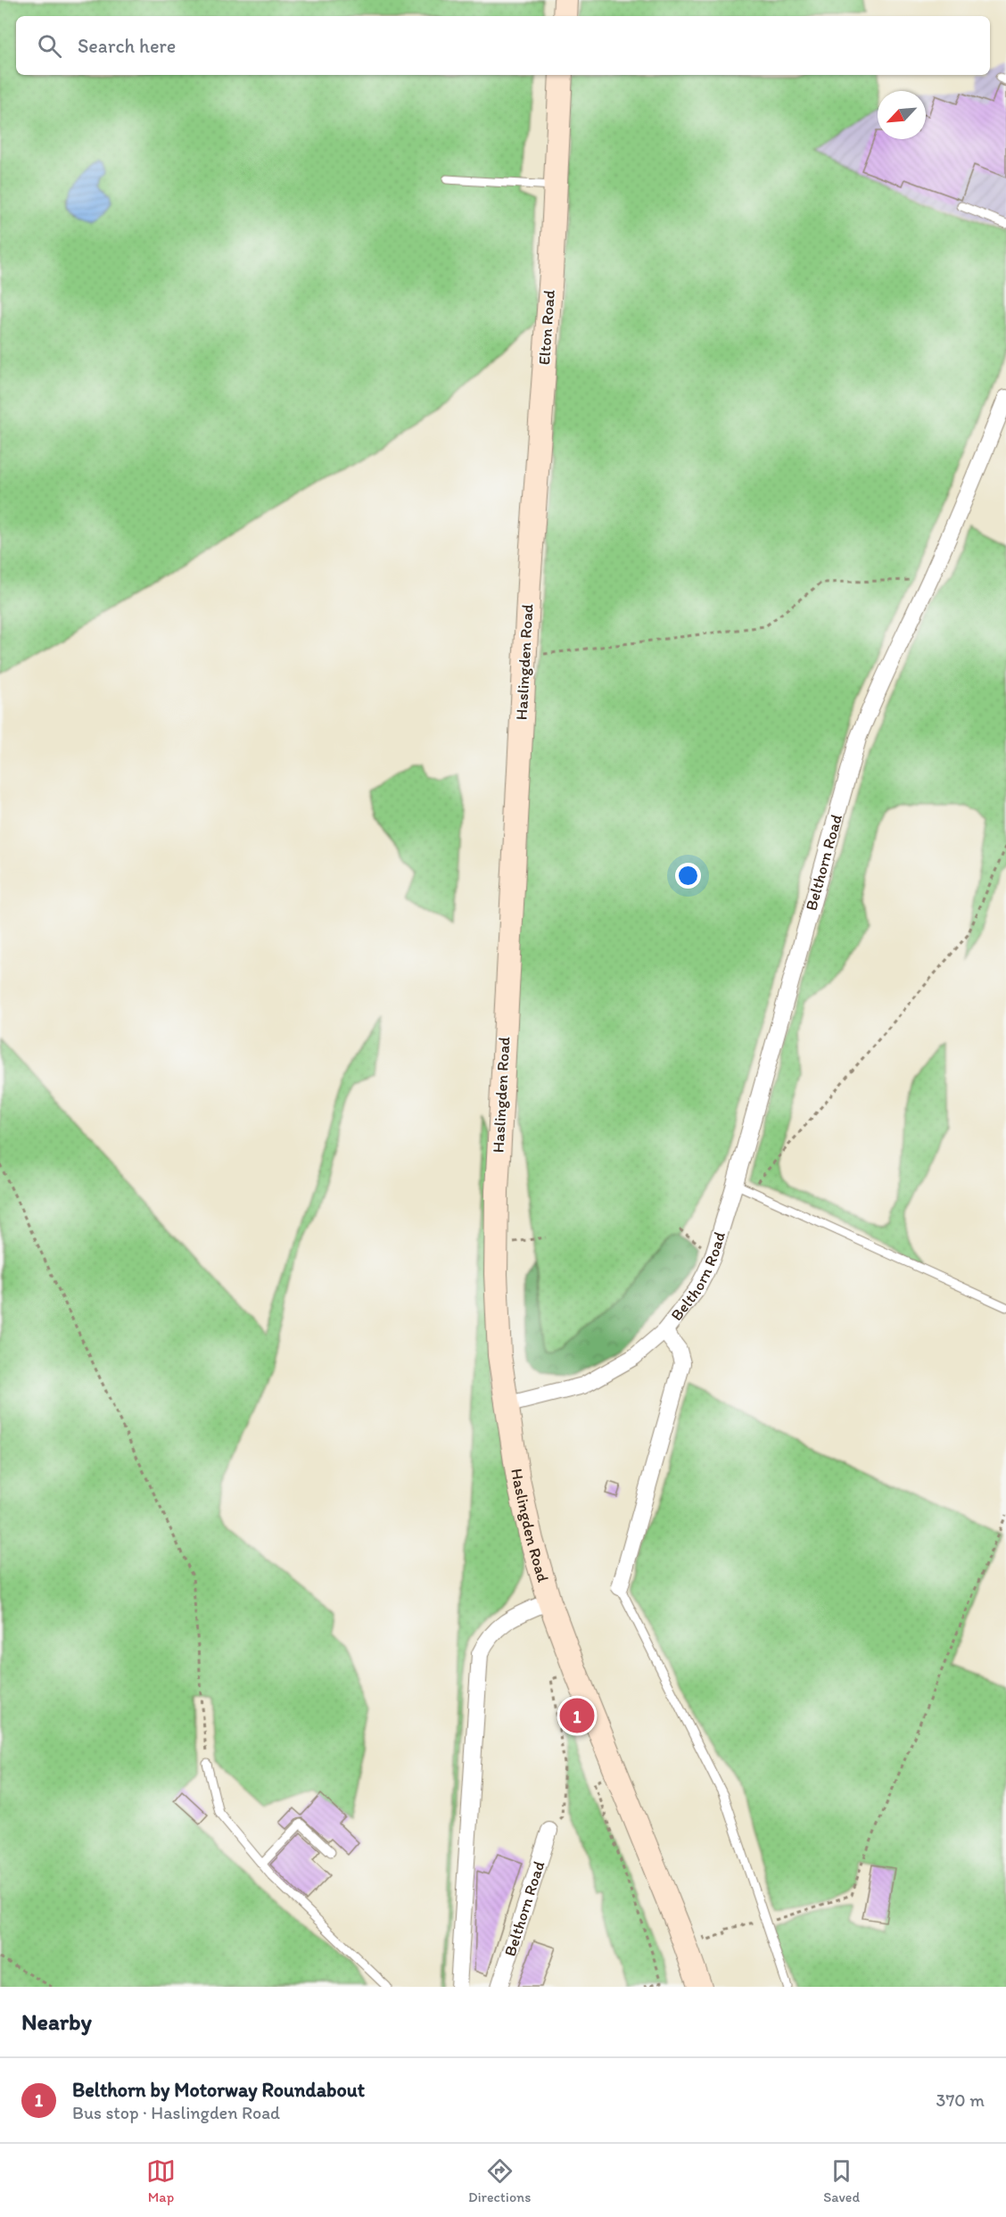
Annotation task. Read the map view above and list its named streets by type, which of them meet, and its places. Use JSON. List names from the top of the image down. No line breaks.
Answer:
{"streets":{"main road":["Elton Road","Haslingden Road"],"street":["Belthorn Road"]},"crossings":[["Elton Road","Haslingden Road"],["Haslingden Road","Belthorn Road"]],"north":"bottom left","page":{"search":"Search here","pins":"1","heading":"Nearby","list":[{"mark":"1","name":"Belthorn by Motorway Roundabout","note":"Bus stop · Haslingden Road","value":"370 m"}],"nav":["Map","Directions","Saved"]}}
